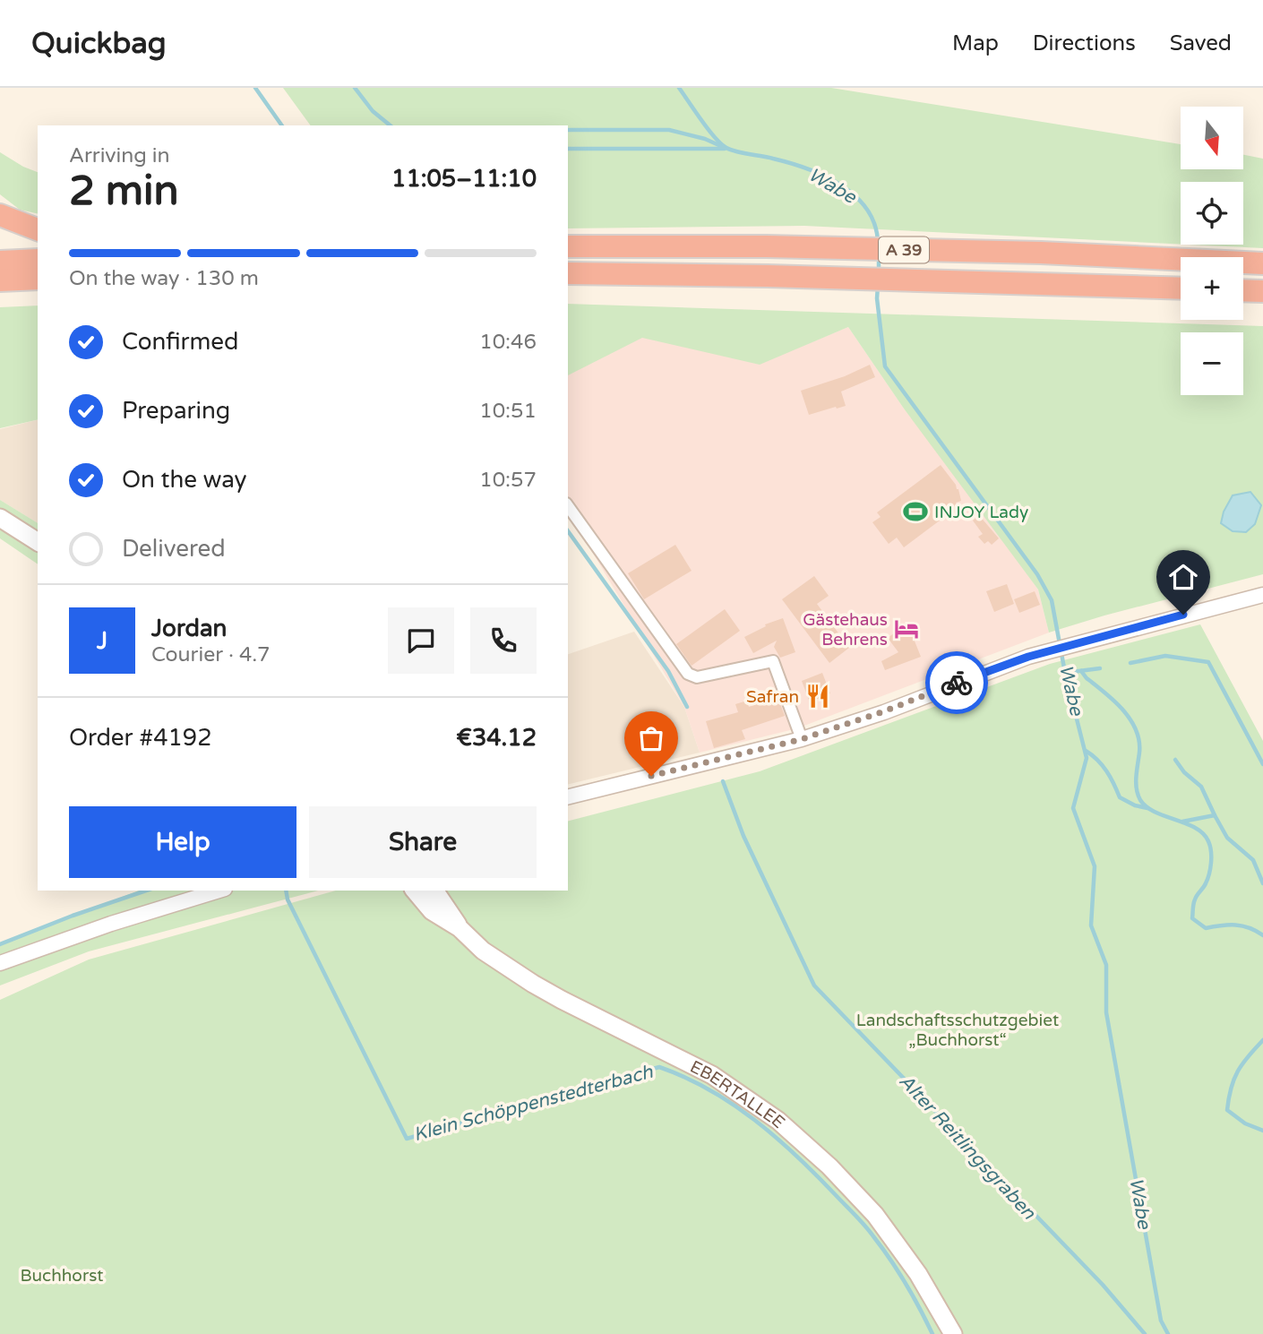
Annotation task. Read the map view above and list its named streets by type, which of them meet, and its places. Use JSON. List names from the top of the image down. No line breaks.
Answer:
{"streets":{"highway":["A 39"],"main road":["EBERTALLEE"]},"water":["Wabe","Klein Schöppenstedterbach","Alter Reitlingsgraben"],"parks":["Landschaftsschutzgebiet „Buchhorst“","Buchhorst"],"places":{"sports":["INJOY Lady"],"hotel":["Gästehaus Behrens"],"restaurant":["Safran"]},"north":"bottom","page":{"header":"Quickbag","nav":["Map","Directions","Saved"],"map_buttons":["+","−"],"heading":["2 min","Arriving in","11:05–11:10"],"panel":["Jordan","Courier · 4.7","Order #4192","€34.12"],"bar":"On the way · 130 m","list":[["Confirmed","10:46"],["Preparing","10:51"],["On the way","10:57"],"Delivered"],"round":"J","buttons":["Help","Share"]}}
